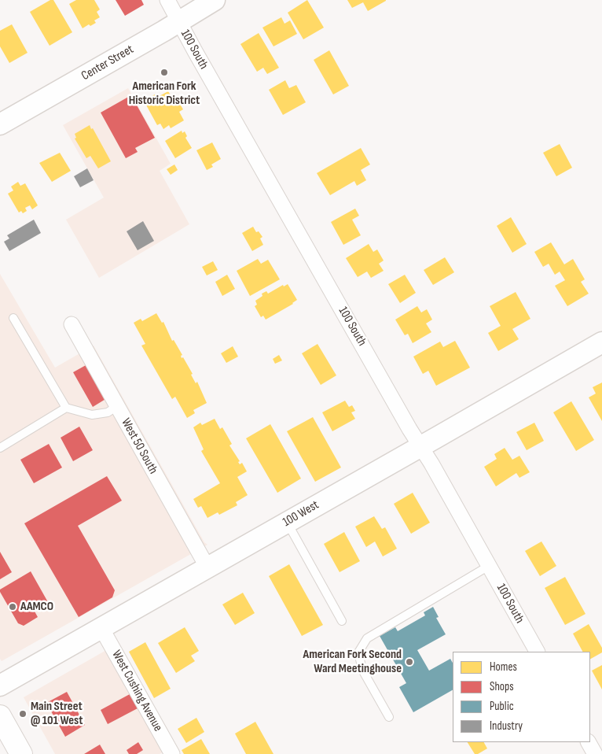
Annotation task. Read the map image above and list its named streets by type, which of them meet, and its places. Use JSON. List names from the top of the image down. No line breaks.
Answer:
{"streets":{"street":["100 South","Center Street","West 50 South","100 West","West Cushing Avenue"]},"crossings":[["100 South","Center Street"],["100 South","100 West"],["West 50 South","100 West"],["100 West","West Cushing Avenue"]],"places":["American Fork Historic District","AAMCO","American Fork Second Ward Meetinghouse","Main Street @ 101 West"],"legend":["Homes","Shops","Public","Industry"]}
